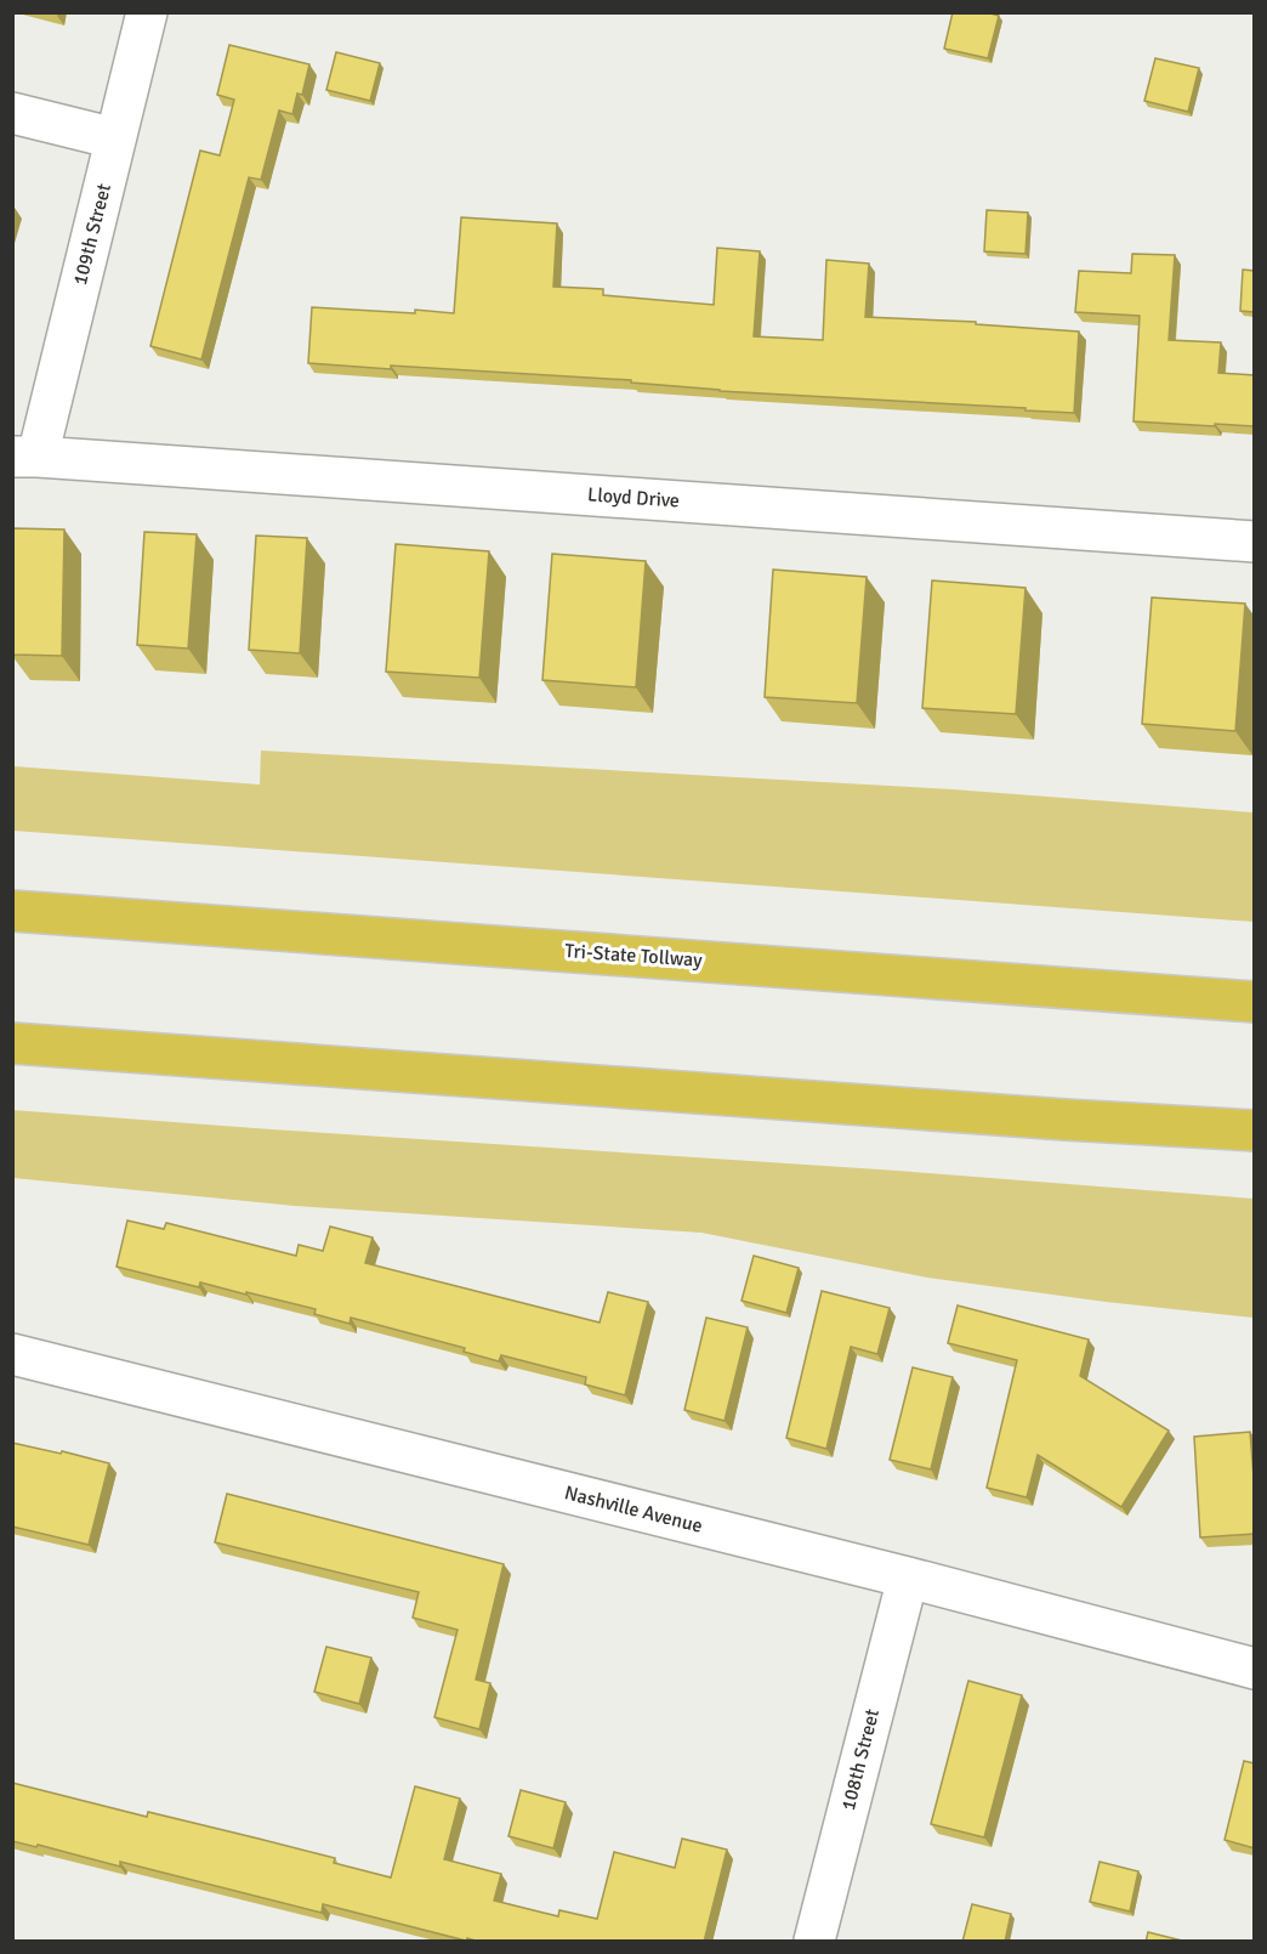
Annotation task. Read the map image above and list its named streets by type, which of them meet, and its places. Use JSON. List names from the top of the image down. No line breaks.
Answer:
{"streets":{"highway":["Tri-State Tollway"],"street":["109th Street","Lloyd Drive","Nashville Avenue","108th Street"]},"crossings":[["109th Street","Lloyd Drive"],["Nashville Avenue","108th Street"]]}
